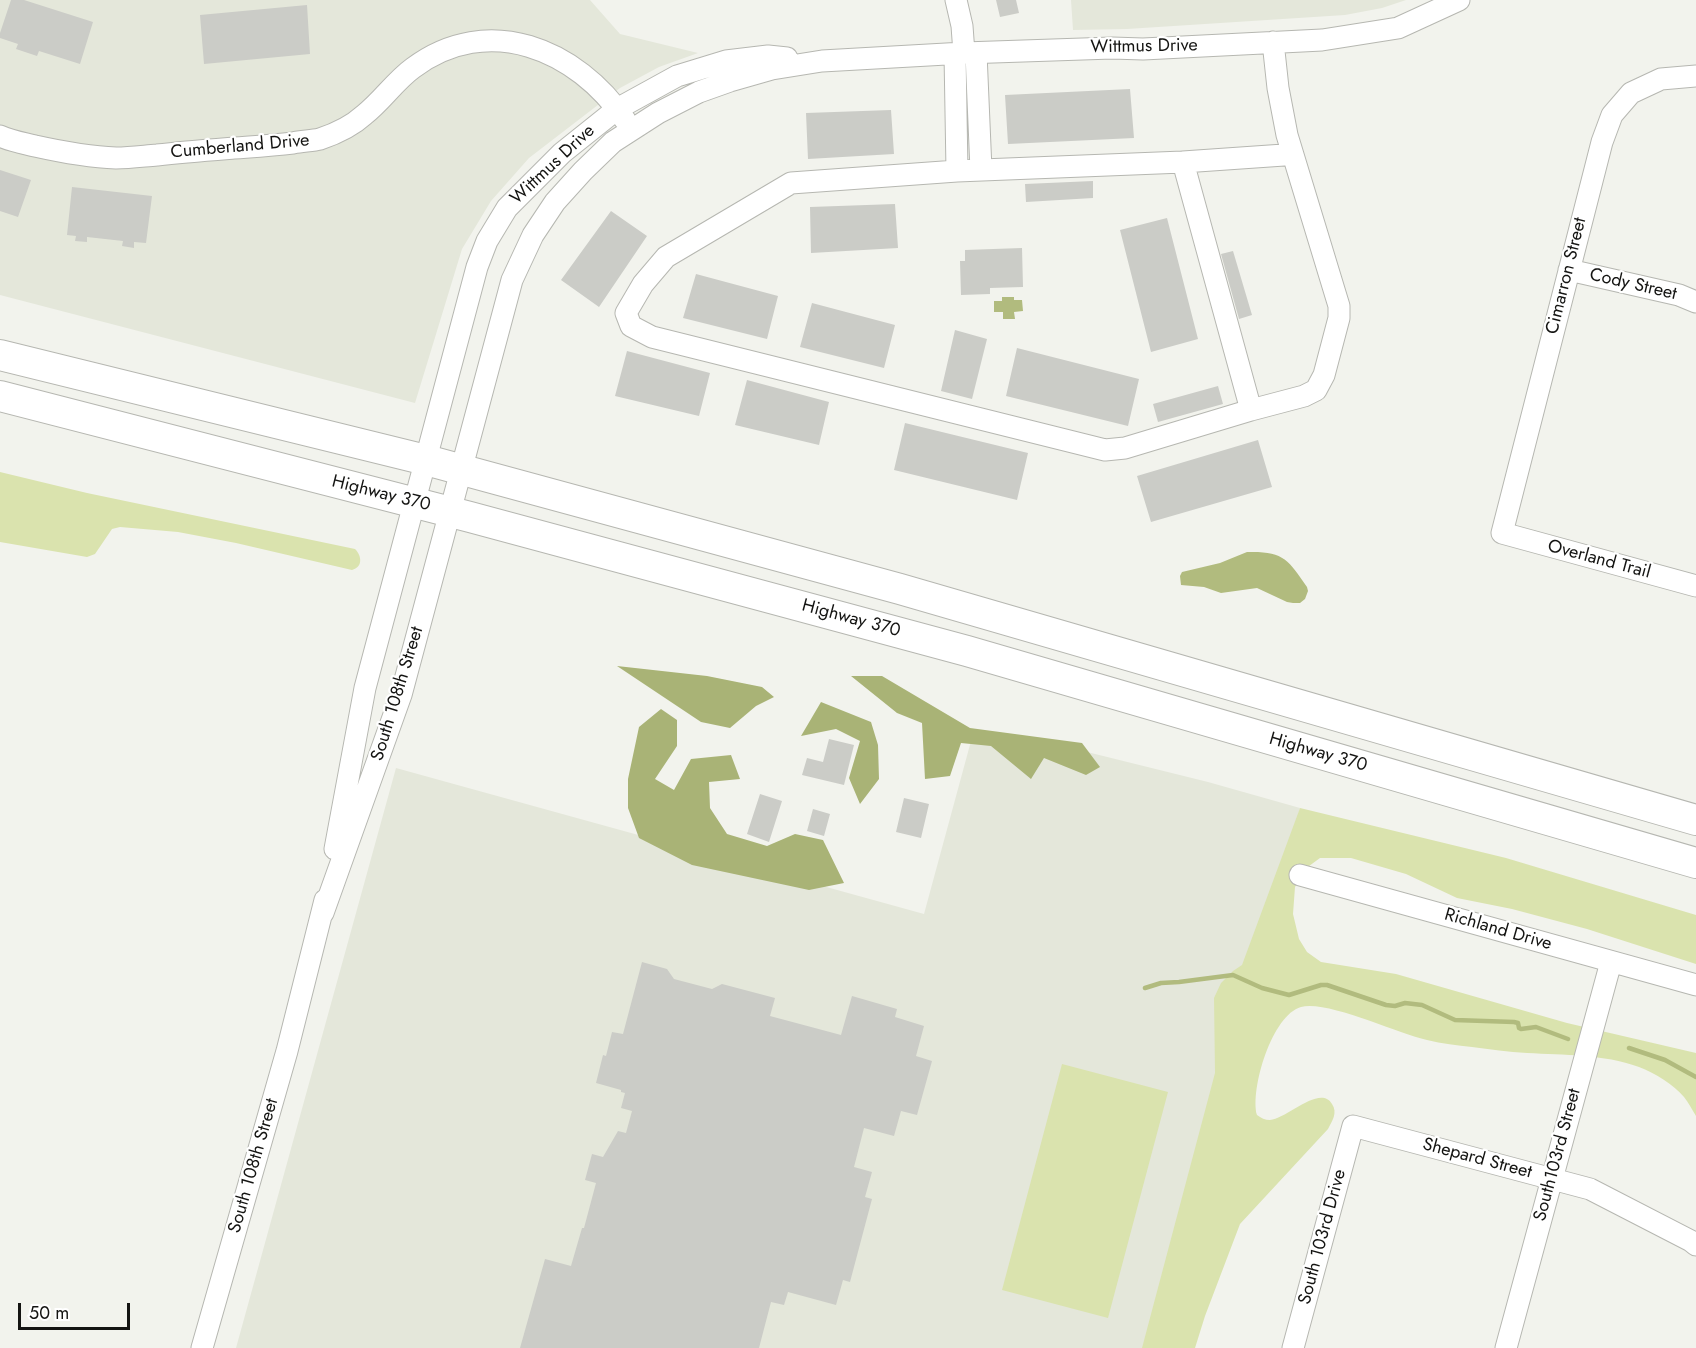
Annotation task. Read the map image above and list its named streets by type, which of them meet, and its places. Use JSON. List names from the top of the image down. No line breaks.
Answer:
{"streets":{"highway":["Highway 370"],"street":["Wittmus Drive","Cumberland Drive","Cimarron Street","Cody Street","Overland Trail","South 108th Street","Richland Drive","South103rd Street","Shepard Street","South 103rd Drive"]},"crossings":[["Wittmus Drive","Cumberland Drive"],["Wittmus Drive","Highway 370"],["Wittmus Drive","South 108th Street"],["Cimarron Street","Cody Street"],["Cimarron Street","Overland Trail"],["Highway 370","South 108th Street"],["Richland Drive","South103rd Street"],["South103rd Street","Shepard Street"],["Shepard Street","South 103rd Drive"]],"scale_bar":"50 m"}
